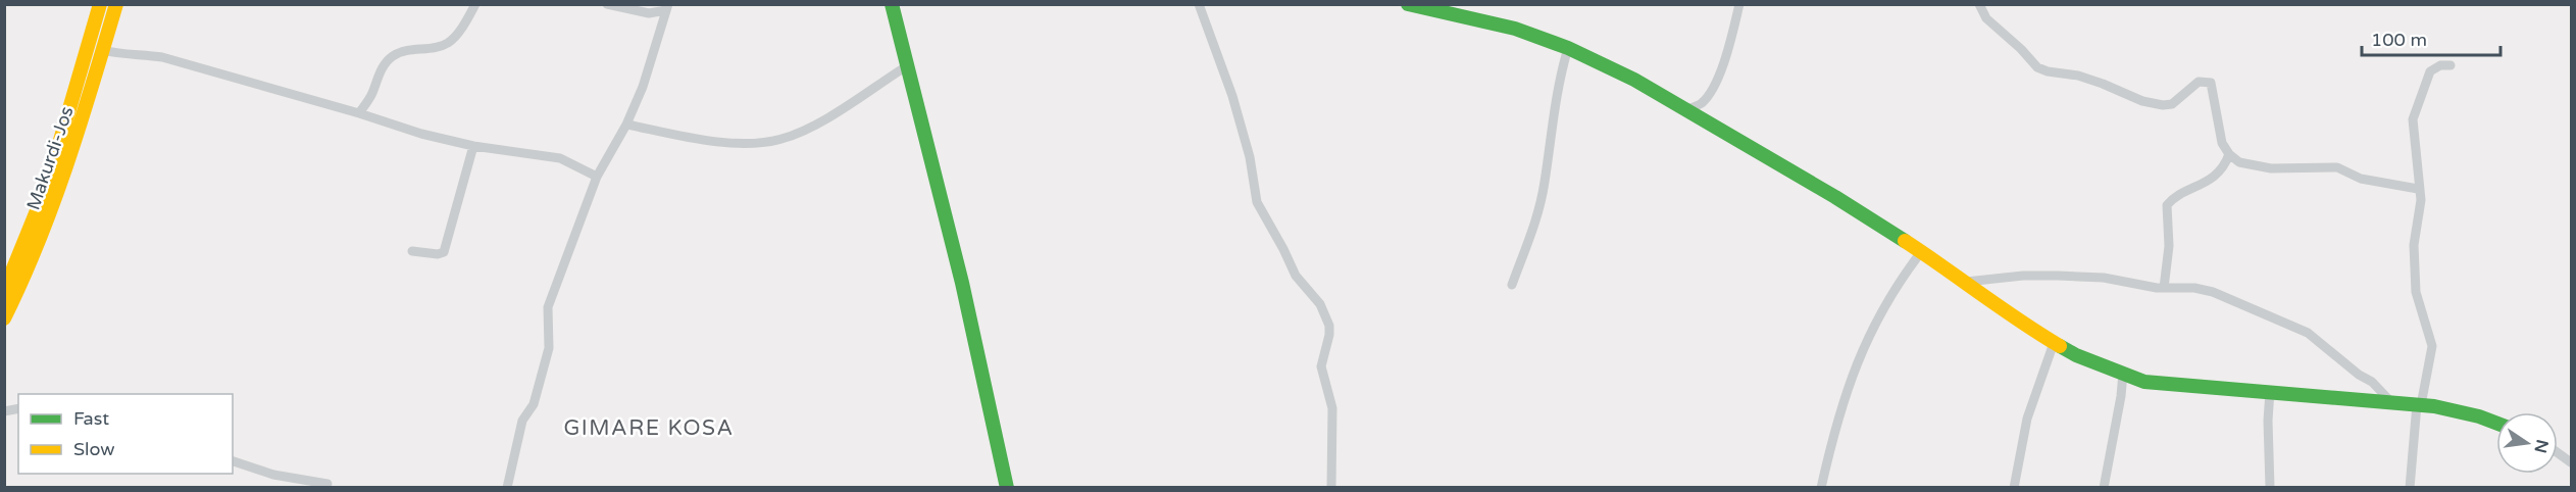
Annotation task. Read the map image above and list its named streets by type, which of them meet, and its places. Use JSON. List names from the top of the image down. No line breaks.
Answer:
{"streets":{"main road":["Makurdi-Jos"]},"districts":["GIMARE KOSA"],"legend":["Fast","Slow"],"scale_bar":"100 m","north":"right"}
